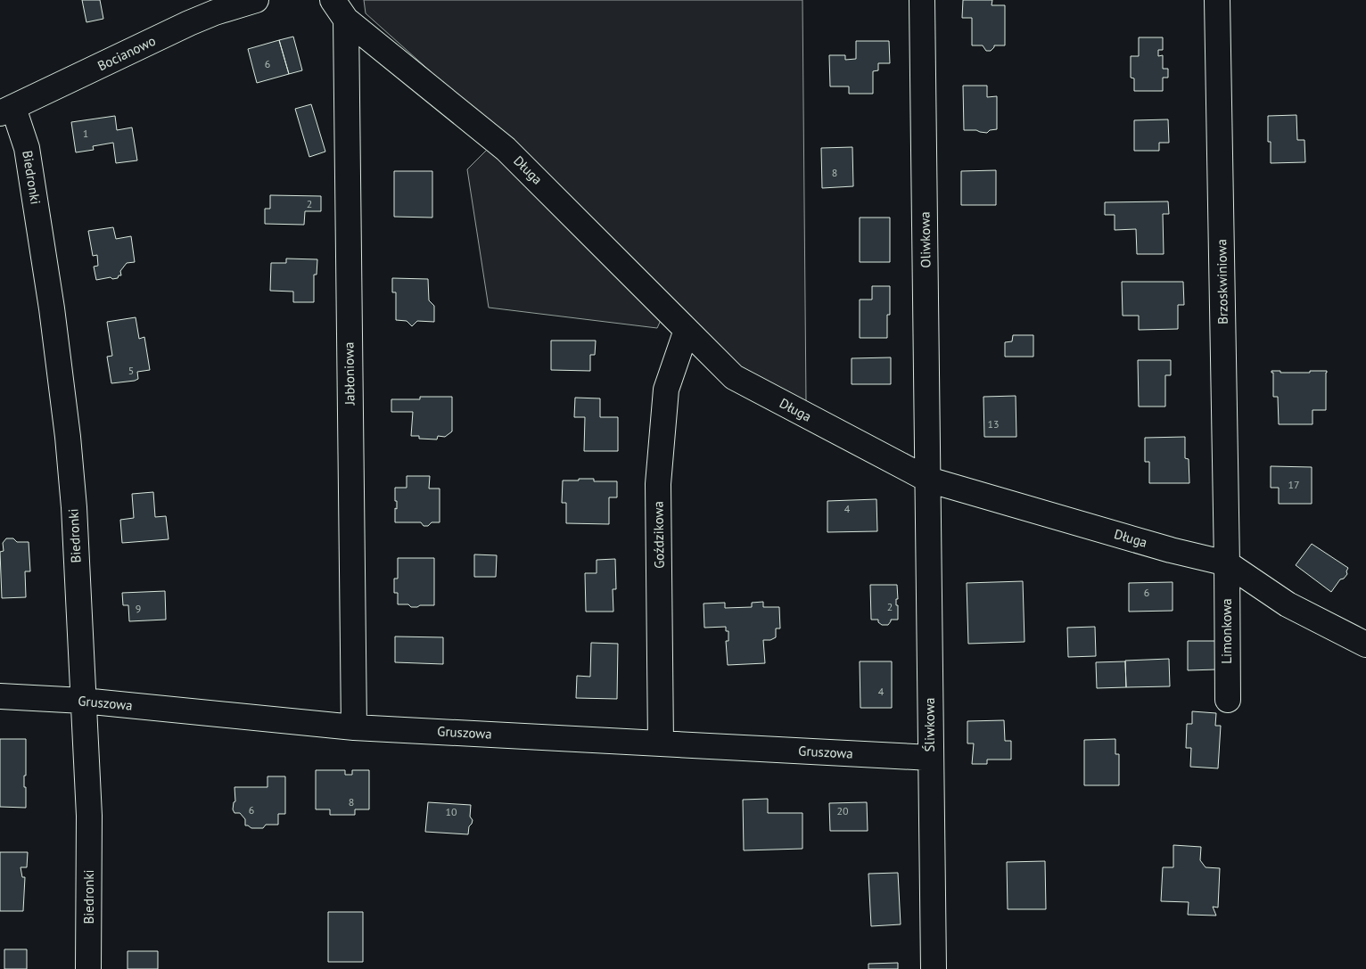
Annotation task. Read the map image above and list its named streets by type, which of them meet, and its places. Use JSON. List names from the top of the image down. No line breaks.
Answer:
{"streets":{"street":["Bocianowo","Długa","Biedronki","Oliwkowa","Brzoskwiniowa","Jabłoniowa","Goździkowa","Limonkowa","Gruszowa","Śliwkowa"]},"crossings":[["Bocianowo","Biedronki"],["Długa","Oliwkowa"],["Długa","Brzoskwiniowa"],["Długa","Jabłoniowa"],["Długa","Goździkowa"],["Długa","Limonkowa"],["Długa","Śliwkowa"],["Biedronki","Gruszowa"],["Oliwkowa","Śliwkowa"],["Brzoskwiniowa","Limonkowa"],["Jabłoniowa","Gruszowa"],["Goździkowa","Gruszowa"],["Gruszowa","Śliwkowa"]],"house_numbers":["6","1","8","2","5","13","17","4","6","2","9","4","8","6","20","10"]}
